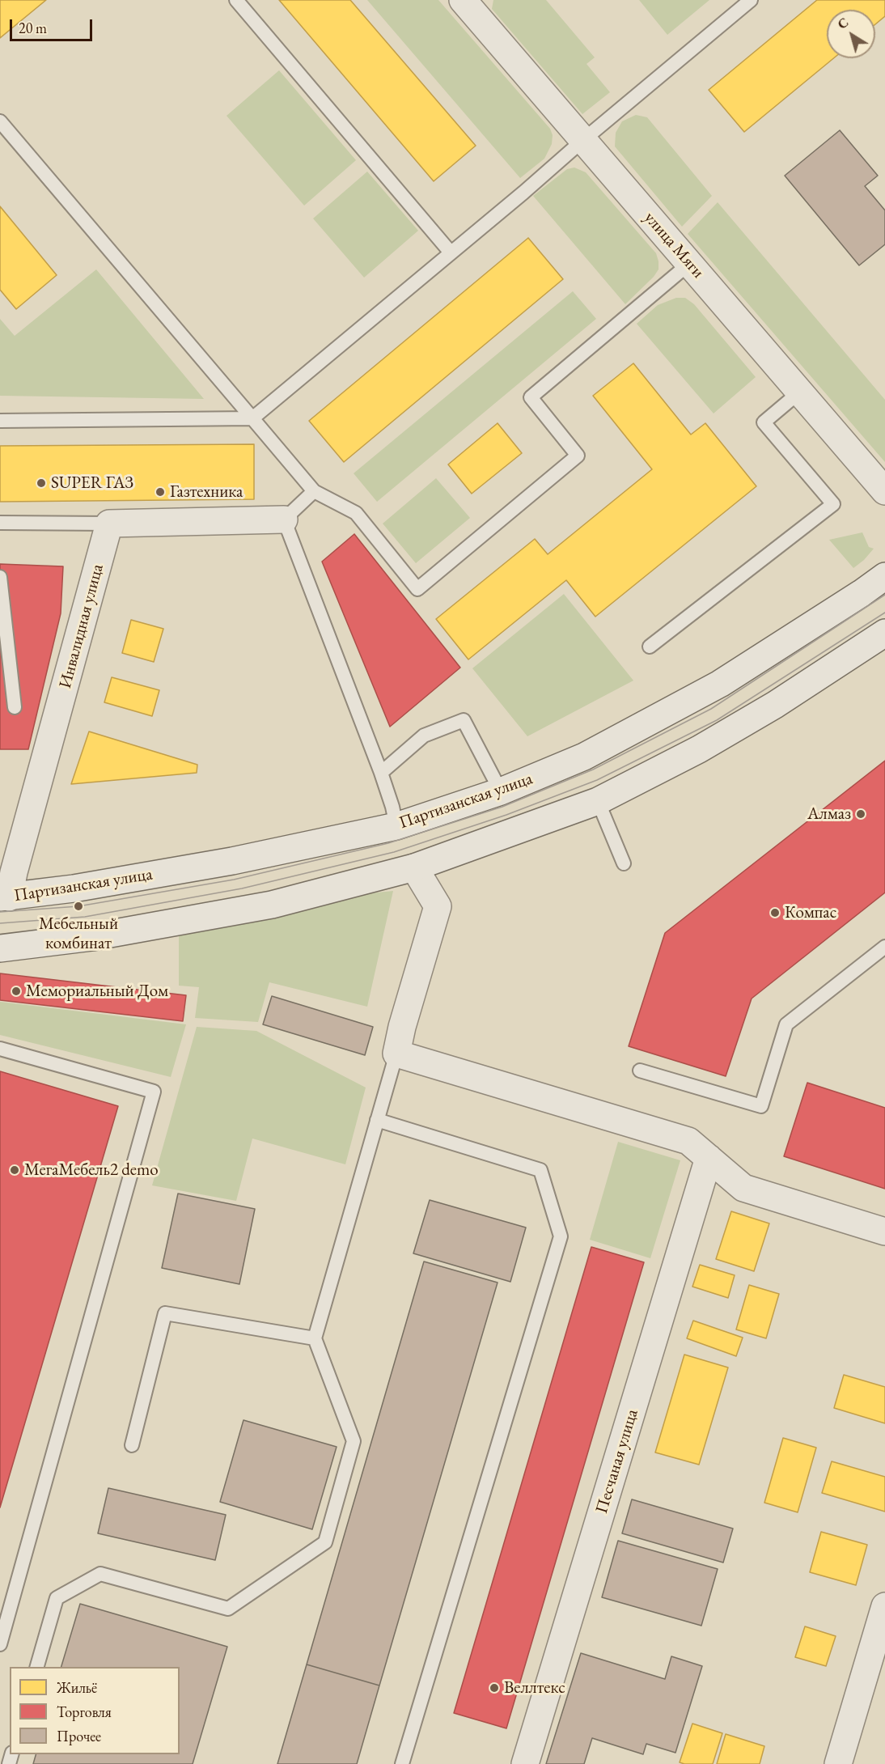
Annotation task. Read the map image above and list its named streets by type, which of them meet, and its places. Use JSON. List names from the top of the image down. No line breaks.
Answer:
{"streets":{"street":["улица Мяги","Инвалидная улица","Партизанская улица","Песчаная улица"]},"crossings":[["Инвалидная улица","Партизанская улица"]],"places":["SUPER ГАЗ","Газтехника","Алмаз","Мебельный комбинат","Компас","Мемориальный Дом","МегаМебель2 demo","Веллтекс"],"legend":["Жильё","Торговля","Прочее"],"scale_bar":"20 m","north":"top left"}
